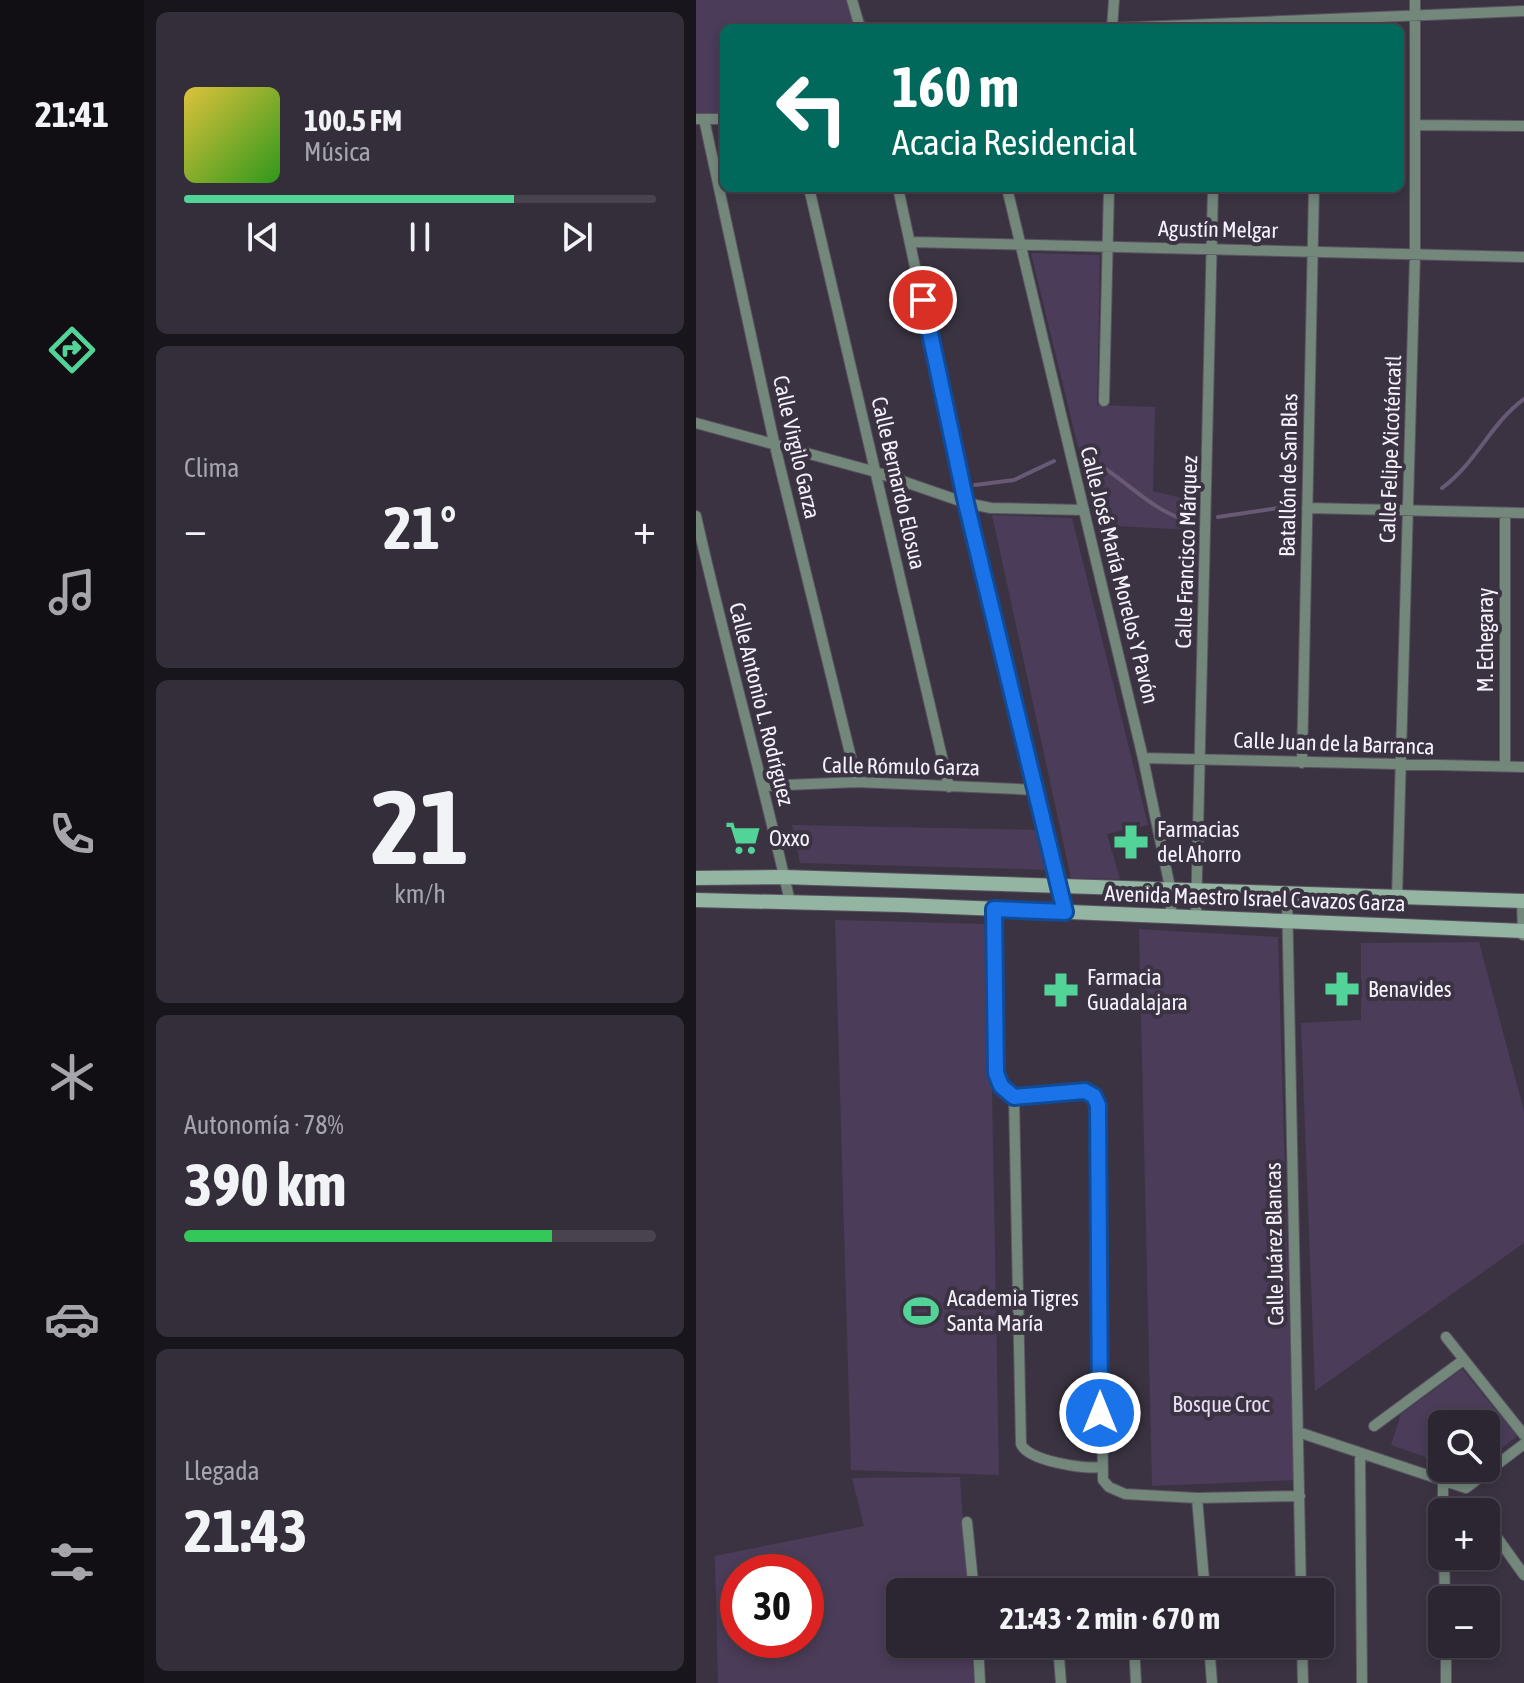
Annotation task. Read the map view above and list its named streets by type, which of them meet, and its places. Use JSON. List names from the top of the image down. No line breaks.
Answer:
{"streets":{"main road":["Avenida Maestro Israel Cavazos Garza"],"street":["Agustín Melgar","Calle Virgilo Garza","Calle Felipe Xicoténcatl","Batallón de San Blas","Calle Bernardo Elosua","Calle Francisco Márquez","Calle José María Morelos Y Pavón","M. Echegaray","Calle Antonio L. Rodríguez","Calle Juan de la Barranca","Calle Rómulo Garza","Calle Juárez Blancas"]},"crossings":[["Agustín Melgar","Calle Felipe Xicoténcatl"],["Agustín Melgar","Batallón de San Blas"],["Agustín Melgar","Calle Francisco Márquez"],["Agustín Melgar","Calle José María Morelos Y Pavón"],["Calle Virgilo Garza","Calle Rómulo Garza"],["Calle Felipe Xicoténcatl","Calle Juan de la Barranca"],["Calle Felipe Xicoténcatl","Avenida Maestro Israel Cavazos Garza"],["Batallón de San Blas","Calle Juan de la Barranca"],["Calle Bernardo Elosua","Calle Rómulo Garza"],["Calle Francisco Márquez","Calle Juan de la Barranca"],["Calle Francisco Márquez","Avenida Maestro Israel Cavazos Garza"],["Calle José María Morelos Y Pavón","Calle Juan de la Barranca"],["Calle José María Morelos Y Pavón","Avenida Maestro Israel Cavazos Garza"],["M. Echegaray","Calle Juan de la Barranca"],["Calle Antonio L. Rodríguez","Calle Rómulo Garza"],["Calle Antonio L. Rodríguez","Avenida Maestro Israel Cavazos Garza"],["Avenida Maestro Israel Cavazos Garza","Calle Juárez Blancas"]],"parks":["Bosque Croc"],"places":{"supermarket":["Oxxo"],"pharmacy":["Farmacias del Ahorro","Benavides","Farmacia Guadalajara"],"sports":["Academia Tigres Santa María"]},"page":{"tabs":"21:41","turn":["160 m","Acacia Residencial"],"song":["100.5 FM","Música"],"tile":["Clima",["21","km/h"],["Autonomía · 78%","390 km"],["Llegada","21:43"]],"heat":["−","21°","+"],"map_buttons":["+","−"],"limit":"30","trip":"21:43 · 2 min · 670 m"}}
